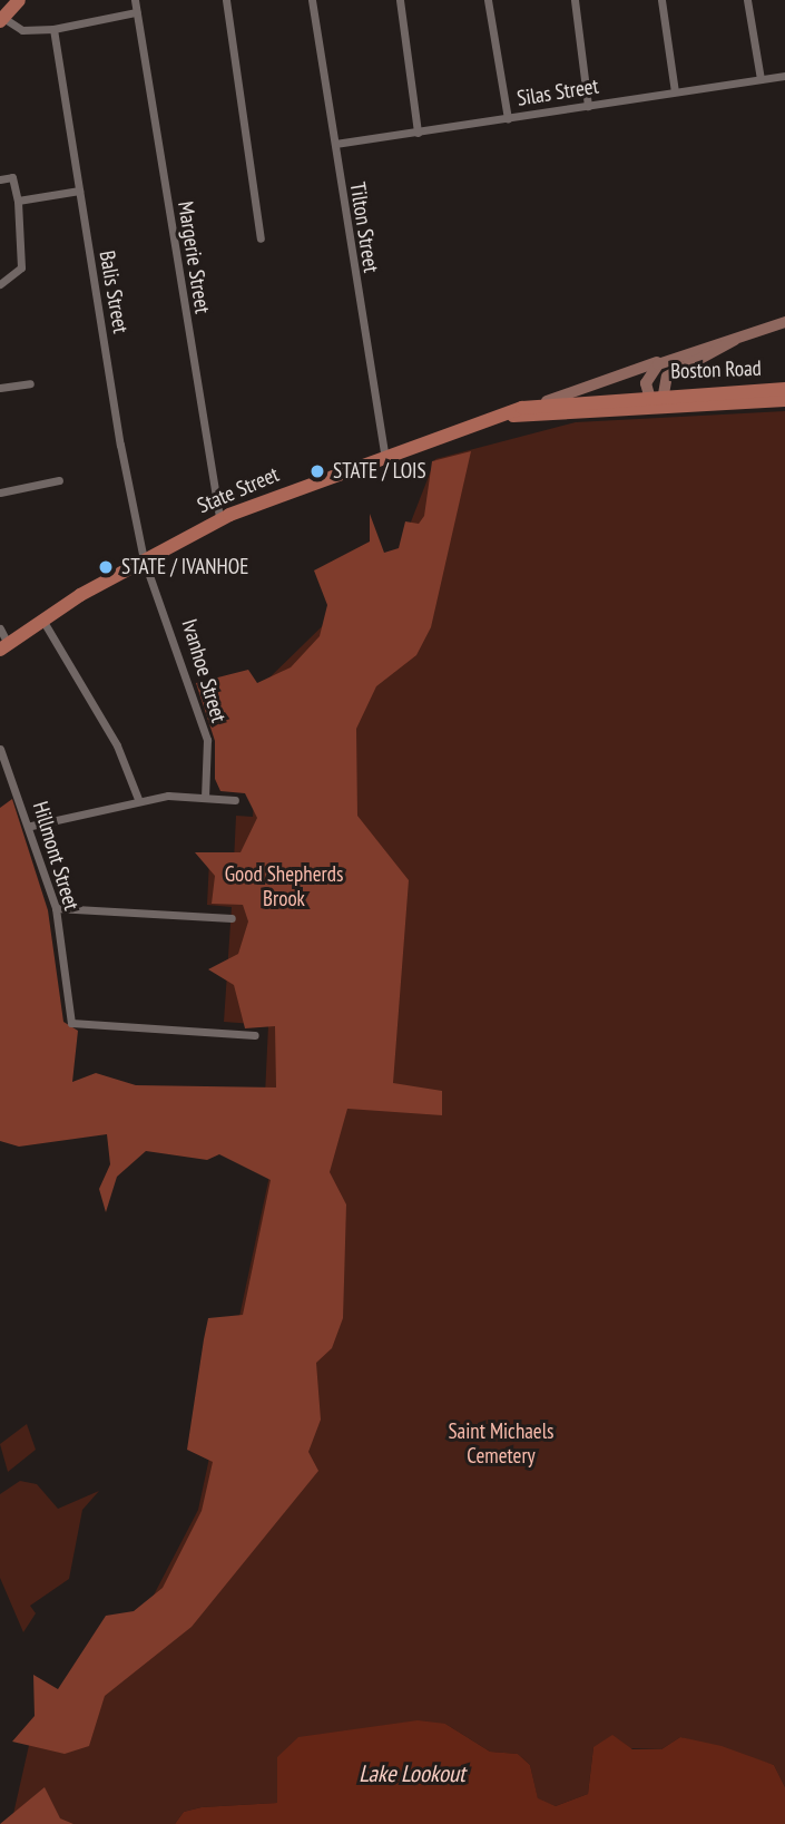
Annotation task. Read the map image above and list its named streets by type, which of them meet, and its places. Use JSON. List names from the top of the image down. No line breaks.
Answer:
{"streets":{"main road":["Boston Road","State Street"],"street":["Silas Street","Tilton Street","Margerie Street","Balis Street","Ivanhoe Street","Hillmont Street"]},"crossings":[["Silas Street","Tilton Street"],["Tilton Street","State Street"],["Margerie Street","State Street"],["Balis Street","State Street"],["Balis Street","Ivanhoe Street"],["Boston Road","State Street"],["State Street","Ivanhoe Street"]],"water":["Lake Lookout"],"parks":["Good Shepherds Brook","Saint Michaels Cemetery"],"places":["STATE / LOIS","STATE / IVANHOE"]}
